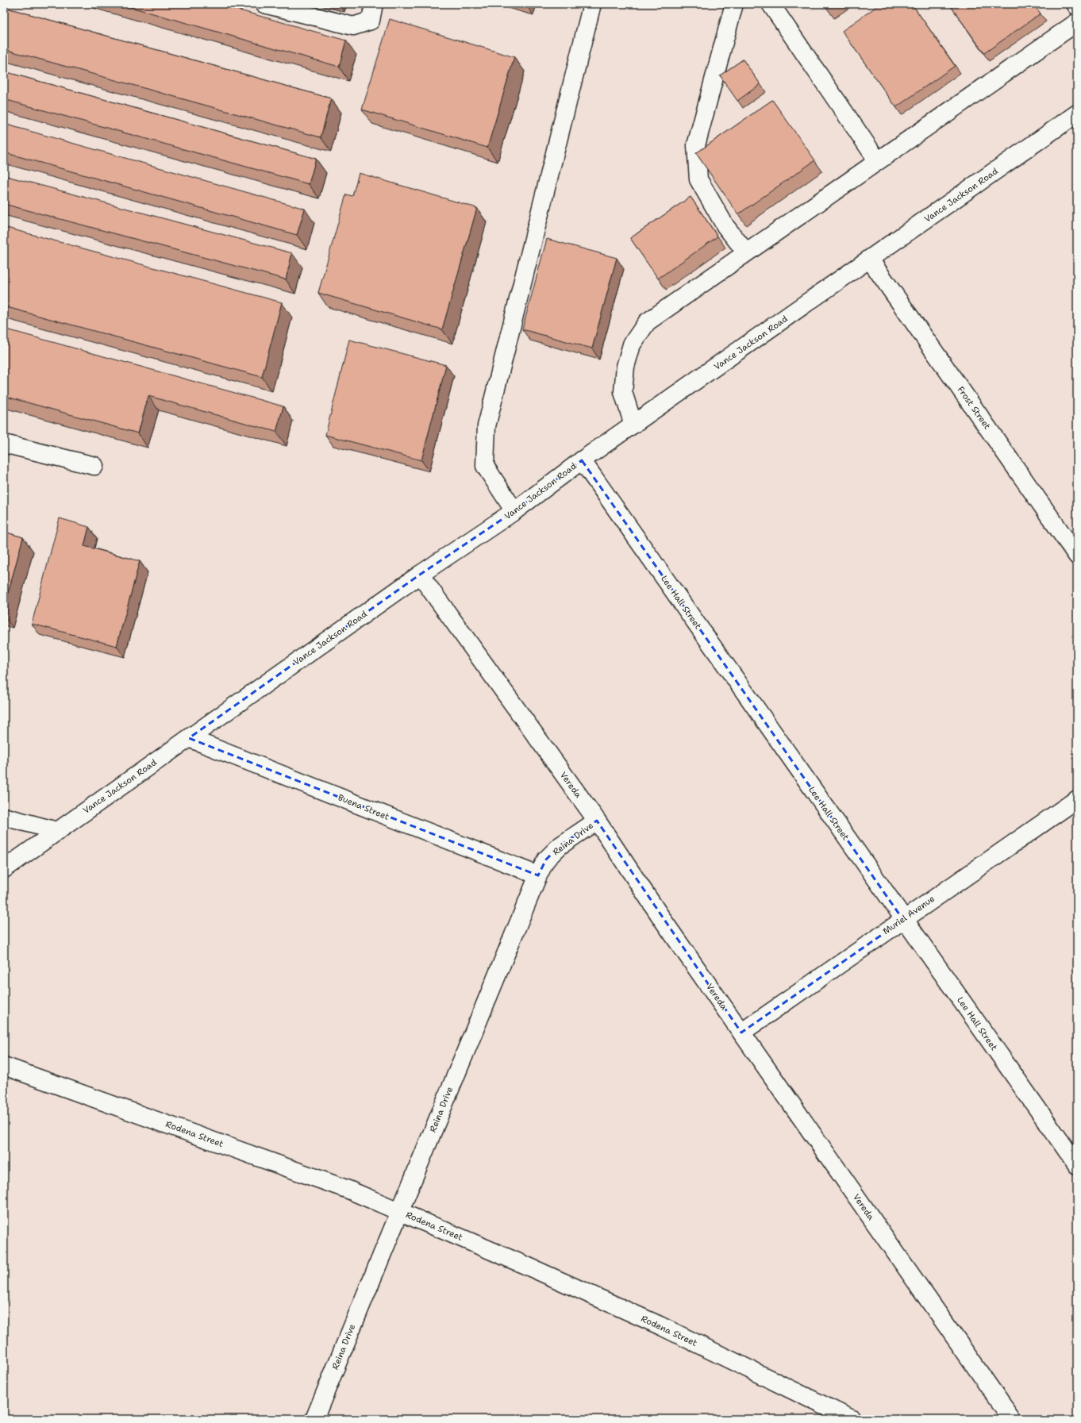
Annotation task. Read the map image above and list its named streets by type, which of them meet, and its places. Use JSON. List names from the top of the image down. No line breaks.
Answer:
{"streets":{"street":["Vance Jackson Road","Frost Street","Lee Hall Street","Vereda","Buena Street","Reina Drive","Muriel Avenue","Rodena Street"]},"crossings":[["Vance Jackson Road","Frost Street"],["Vance Jackson Road","Lee Hall Street"],["Vance Jackson Road","Vereda"],["Vance Jackson Road","Buena Street"],["Lee Hall Street","Muriel Avenue"],["Vereda","Reina Drive"],["Vereda","Muriel Avenue"],["Buena Street","Reina Drive"],["Reina Drive","Rodena Street"]]}
